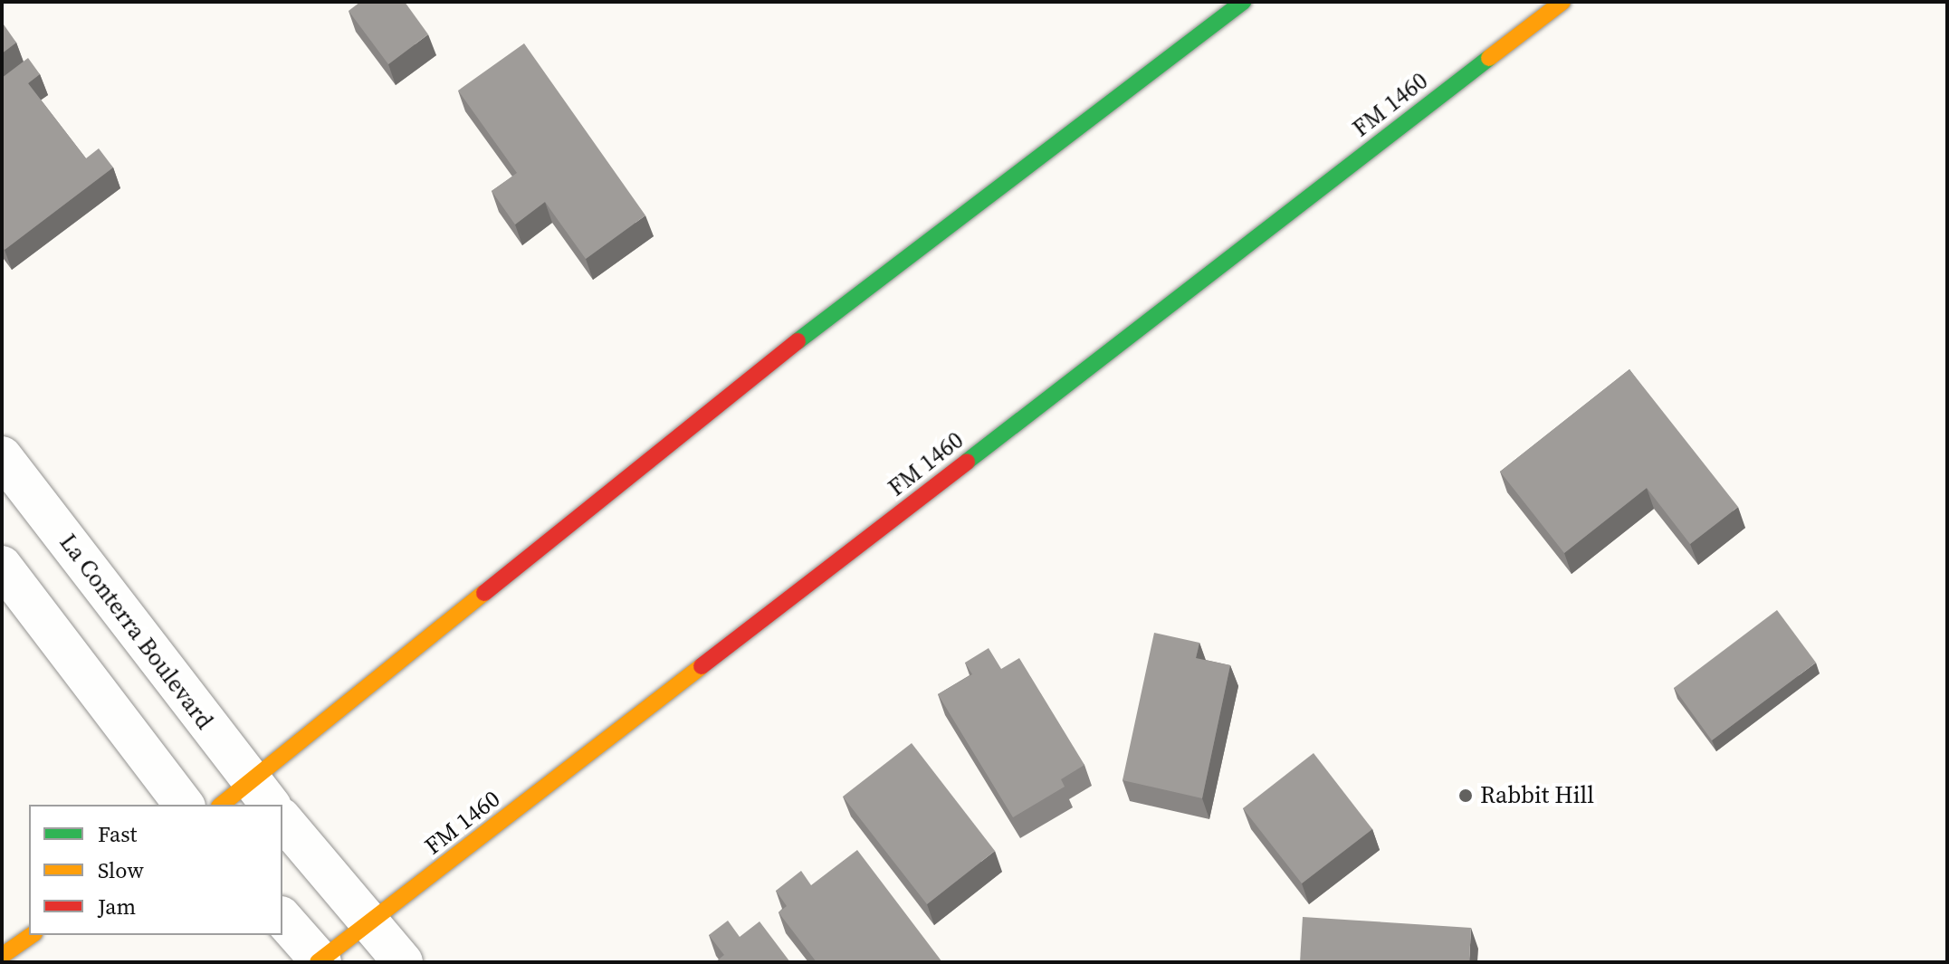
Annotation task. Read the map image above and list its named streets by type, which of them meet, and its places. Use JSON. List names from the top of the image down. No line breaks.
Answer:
{"streets":{"main road":["FM 1460"],"street":["La Conterra Boulevard"]},"places":["Rabbit Hill"],"legend":["Fast","Slow","Jam"]}
